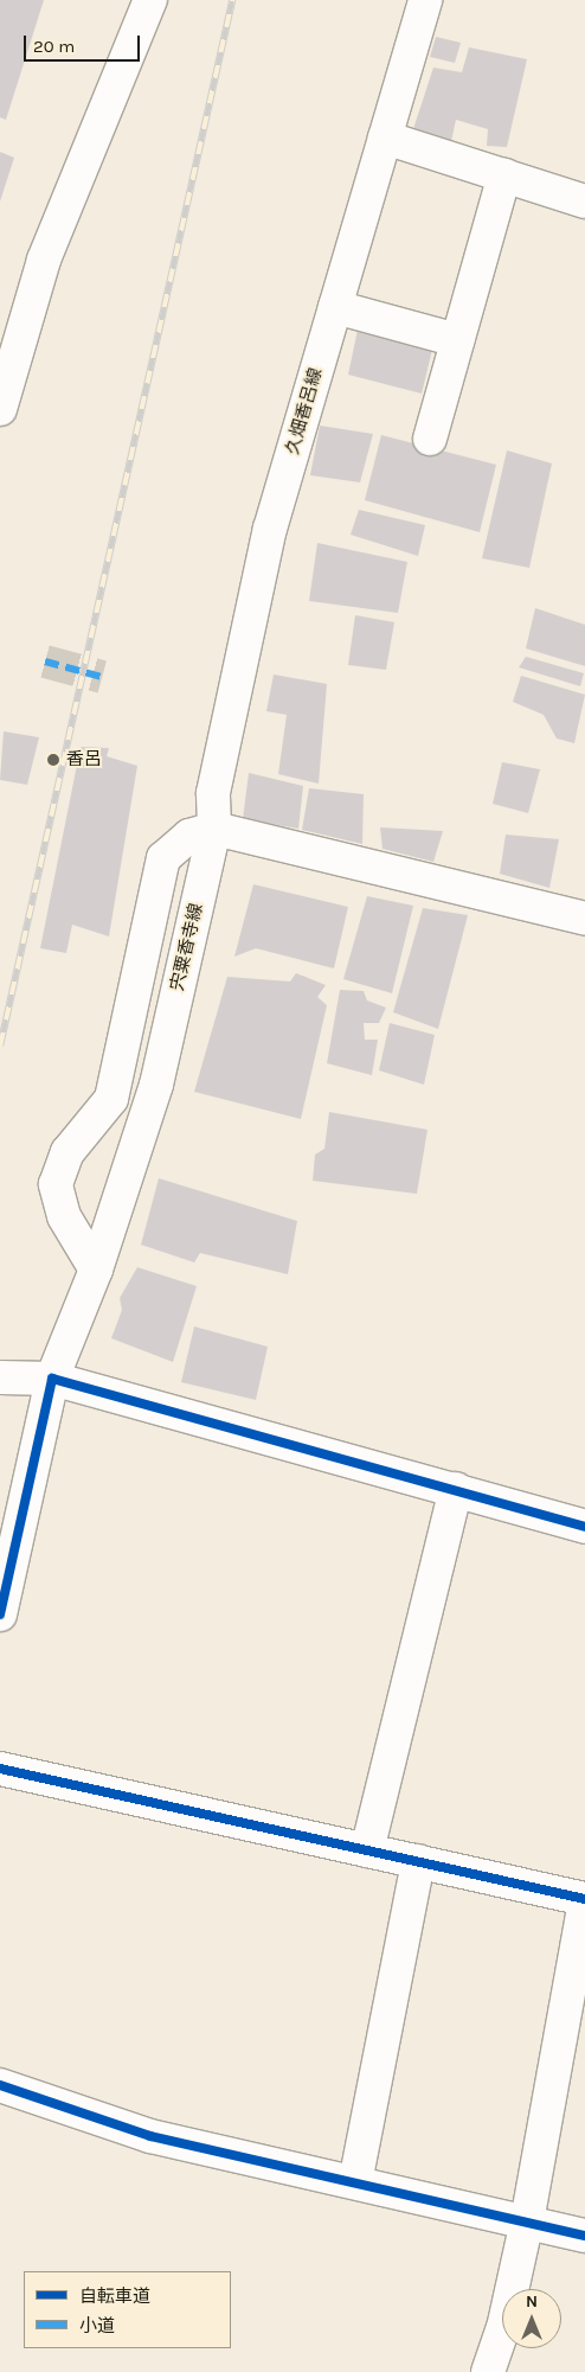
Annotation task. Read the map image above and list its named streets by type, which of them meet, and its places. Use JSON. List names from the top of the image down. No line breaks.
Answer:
{"streets":{"street":["久畑香呂線","宍粟香寺線"]},"crossings":[["久畑香呂線","宍粟香寺線"]],"places":["香呂"],"legend":["自転車道","小道"],"scale_bar":"20 m","north":"top"}
